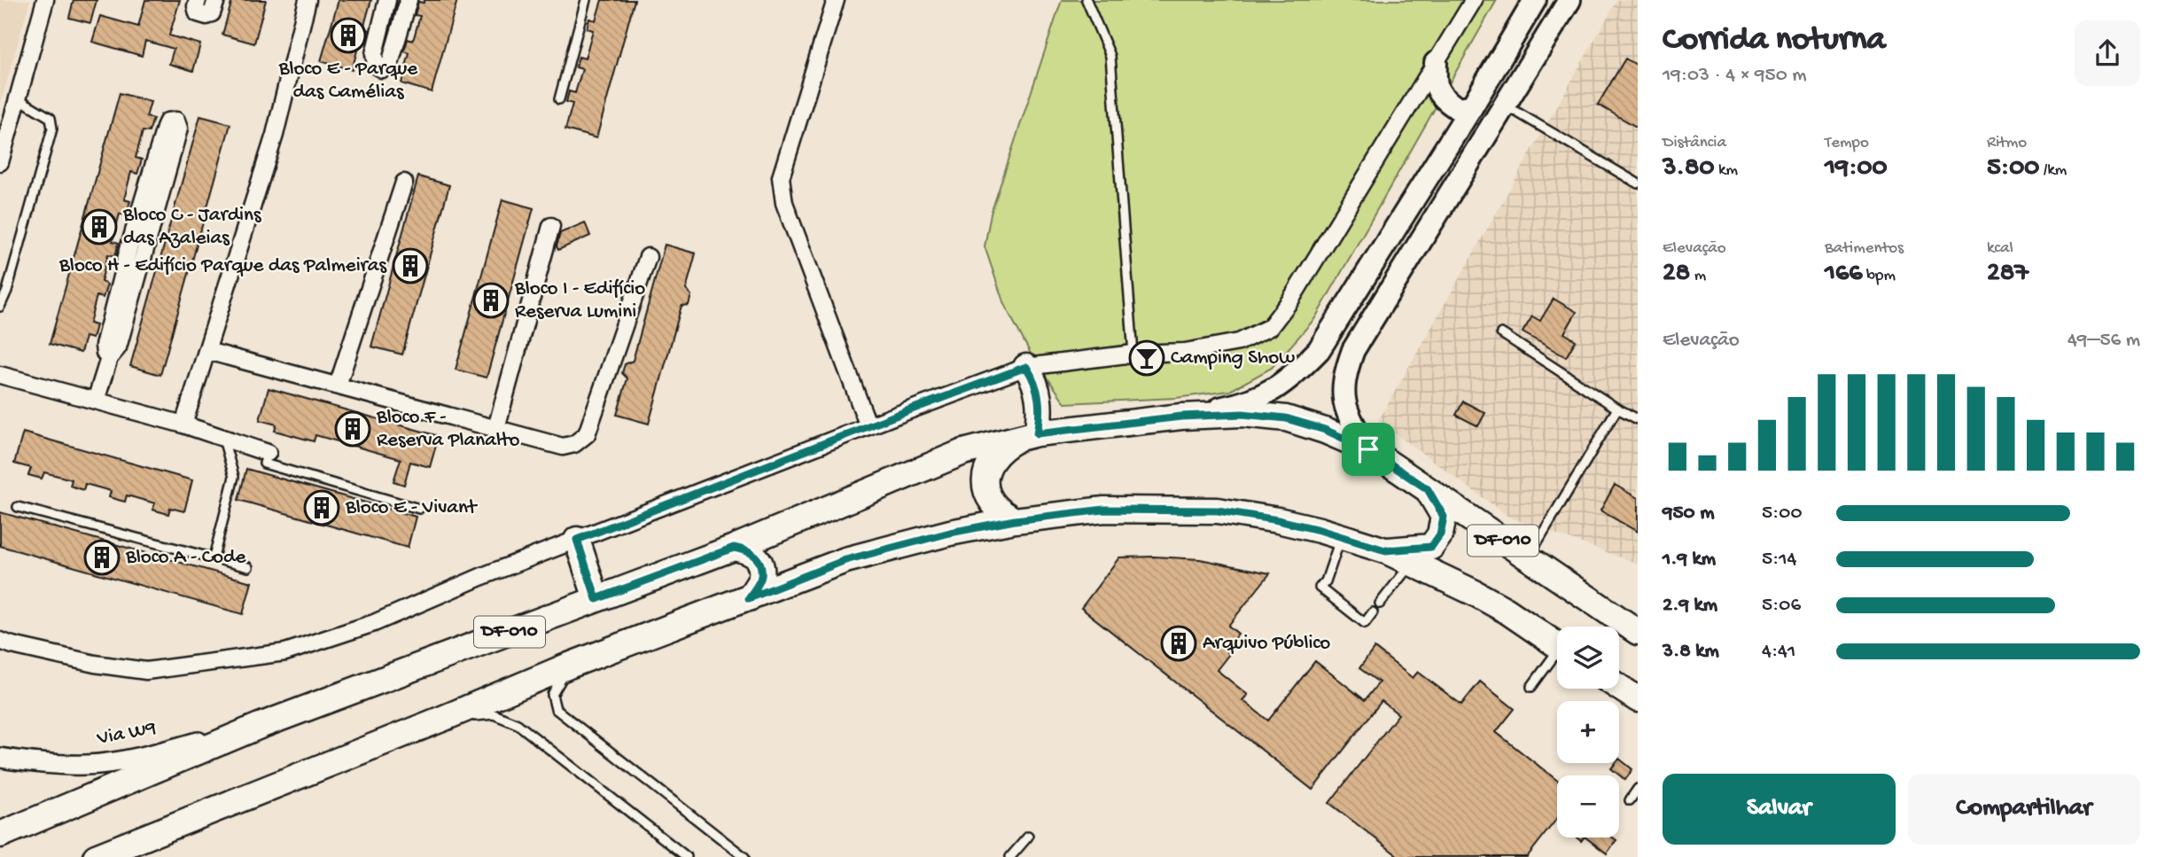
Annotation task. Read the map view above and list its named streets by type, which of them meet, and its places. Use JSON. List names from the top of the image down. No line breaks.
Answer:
{"streets":{"main road":["DF-010"],"street":["Via W9"]},"crossings":[["DF-010","Via W9"]],"places":{"building":["Bloco E - Parque das Camélias","Bloco C - Jardins das Azaleias","Bloco H - Edifício Parque das Palmeiras","Bloco I - Edifício Reserva Lumini","Bloco F - Reserva Planalto","Bloco E - Vivant","Bloco A - Code","Arquivo Público"],"bar":["Camping Show"]},"page":{"heading":["Corrida noturna","19:03 · 4 × 950 m"],"stats":[["Distância","3.80 km"],["Tempo","19:00"],["Ritmo","5:00 /km"],["Elevação","28 m"],["Batimentos","166 bpm"],["kcal","287"]],"chart":["Elevação","49–56 m"],"list":[{"name":"950 m","note":"5:00"},{"name":"1.9 km","note":"5:14"},{"name":"2.9 km","note":"5:06"},{"name":"3.8 km","note":"4:41"}],"map_buttons":["+","−"],"buttons":["Salvar","Compartilhar"]}}
